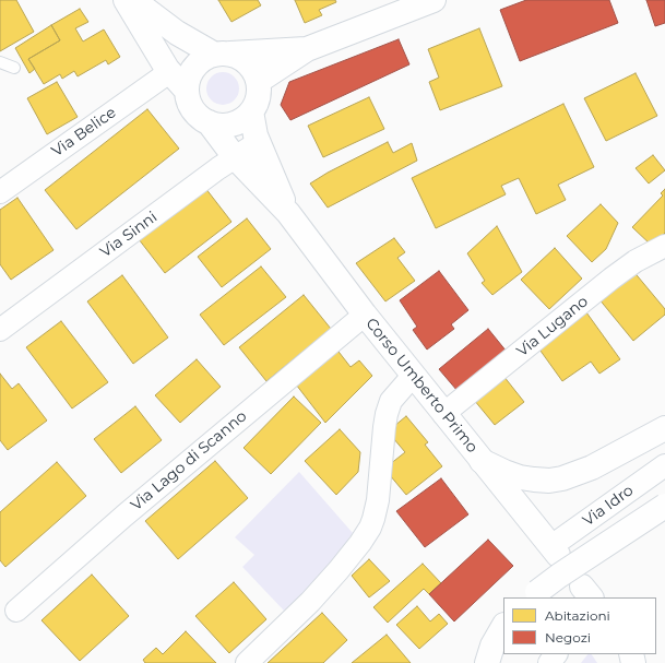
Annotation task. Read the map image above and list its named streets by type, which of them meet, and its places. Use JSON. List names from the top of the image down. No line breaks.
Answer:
{"streets":{"main road":["Corso Umberto Primo"],"street":["Via Belice","Via Sinni","Via Lugano","Via Lago di Scanno","Via Idro"]},"crossings":[["Via Sinni","Corso Umberto Primo"],["Via Lugano","Corso Umberto Primo"],["Corso Umberto Primo","Via Lago di Scanno"],["Corso Umberto Primo","Via Idro"]],"legend":["Abitazioni","Negozi"]}
